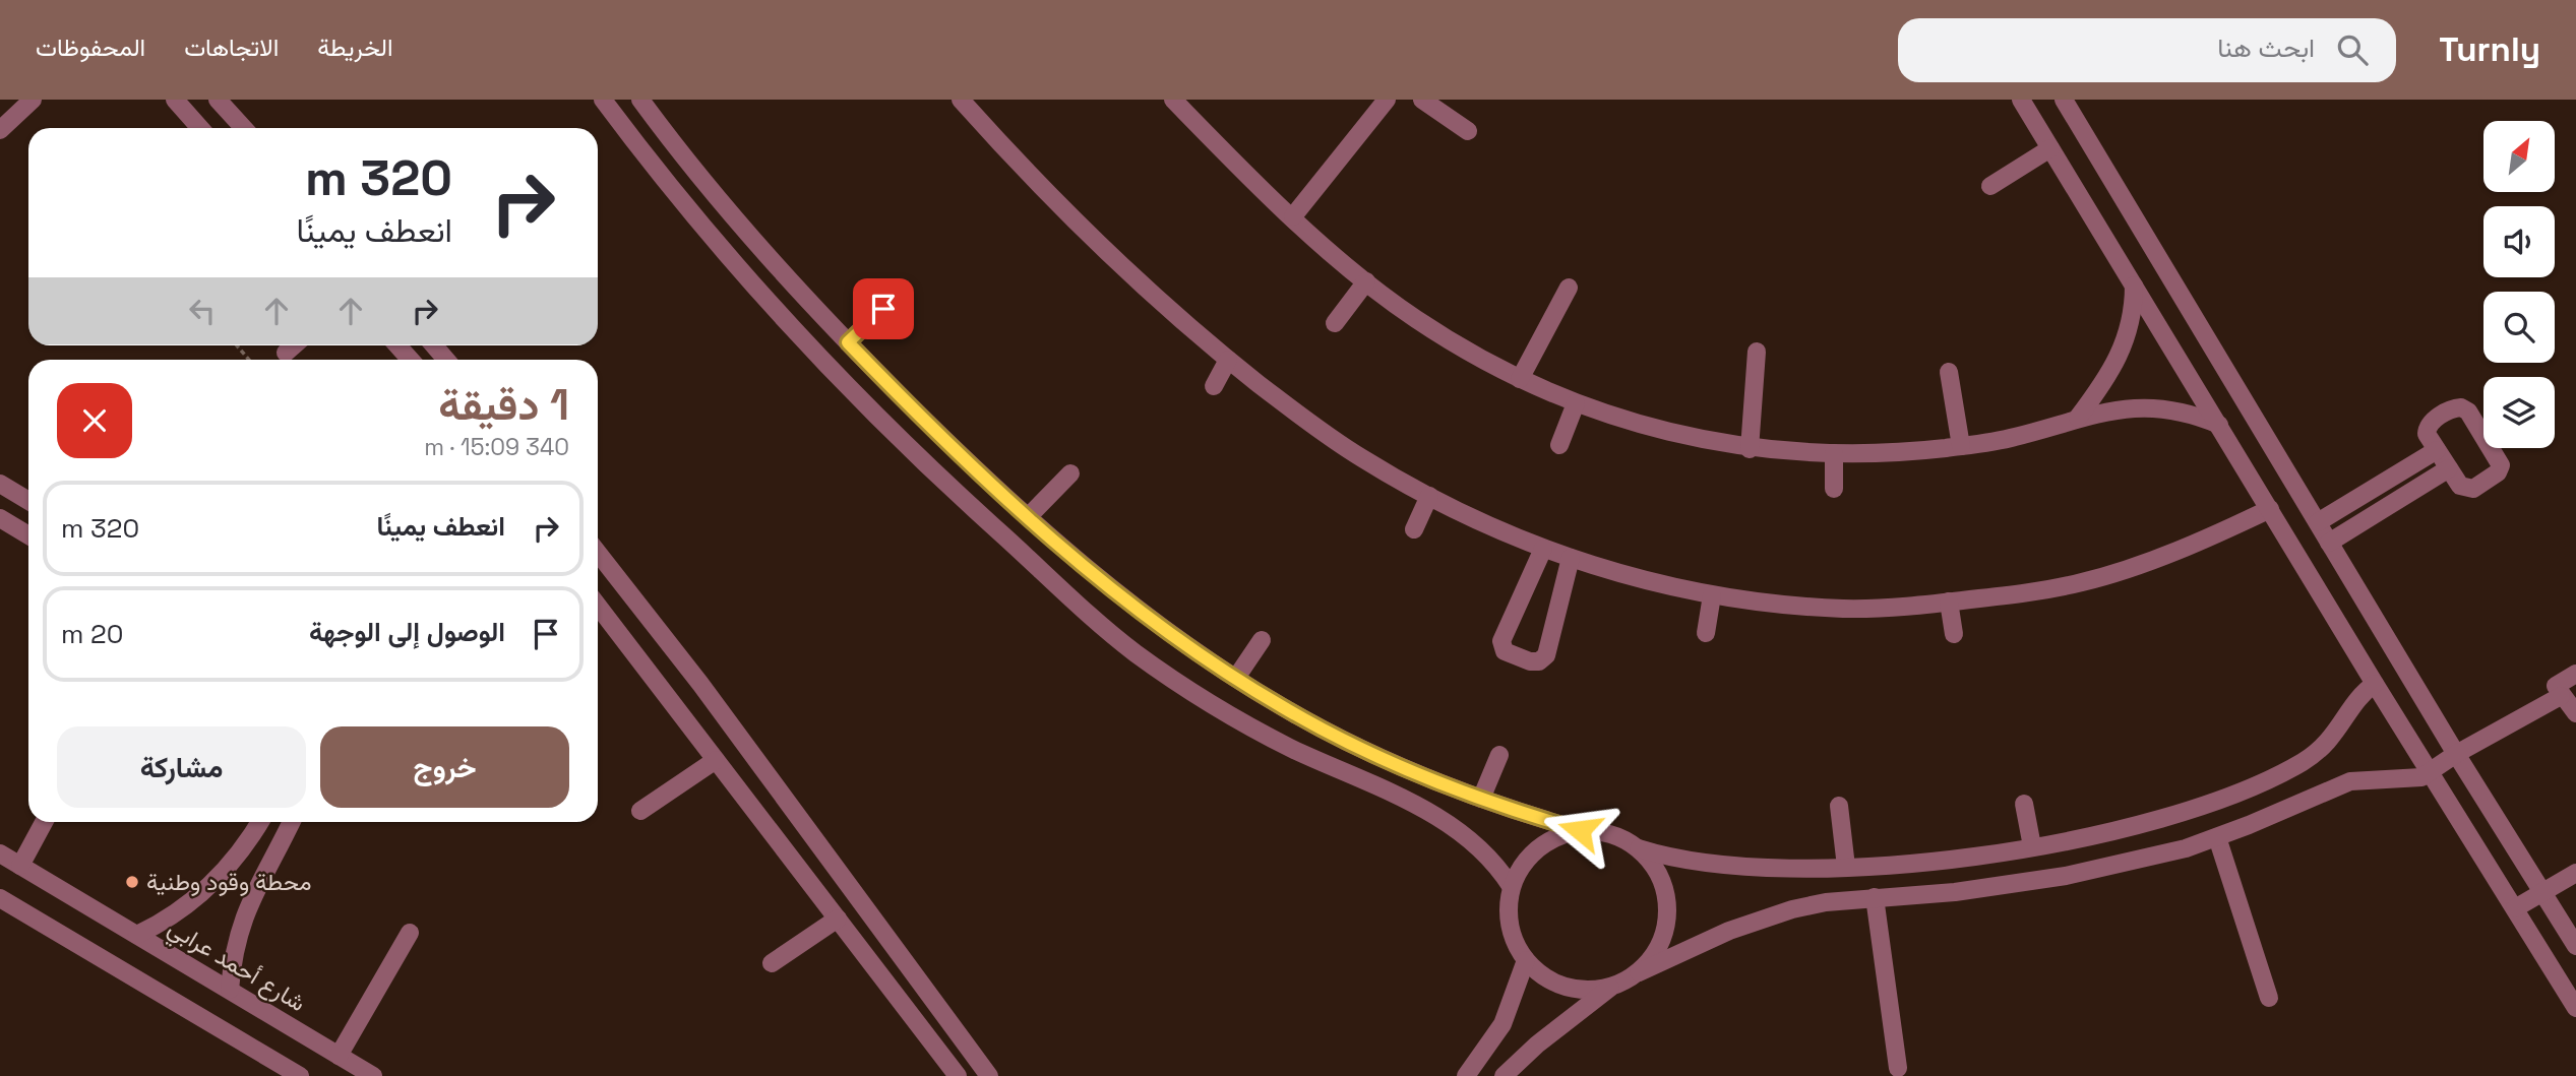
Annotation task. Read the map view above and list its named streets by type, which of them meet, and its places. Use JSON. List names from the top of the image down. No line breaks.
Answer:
{"streets":{"street":["شارع أحمد عرابي"]},"places":["محطة وقود وطنية"],"north":"top right","page":{"header":"Turnly","search":"ابحث هنا","nav":["الخريطة","الاتجاهات","المحفوظات"],"turn":["320 m","انعطف يمينًا"],"heading":["1 دقيقة","340 m · 15:09"],"list":[{"name":"انعطف يمينًا","value":"320 m"},{"name":"الوصول إلى الوجهة","value":"20 m"}],"buttons":["خروج","مشاركة"]}}
